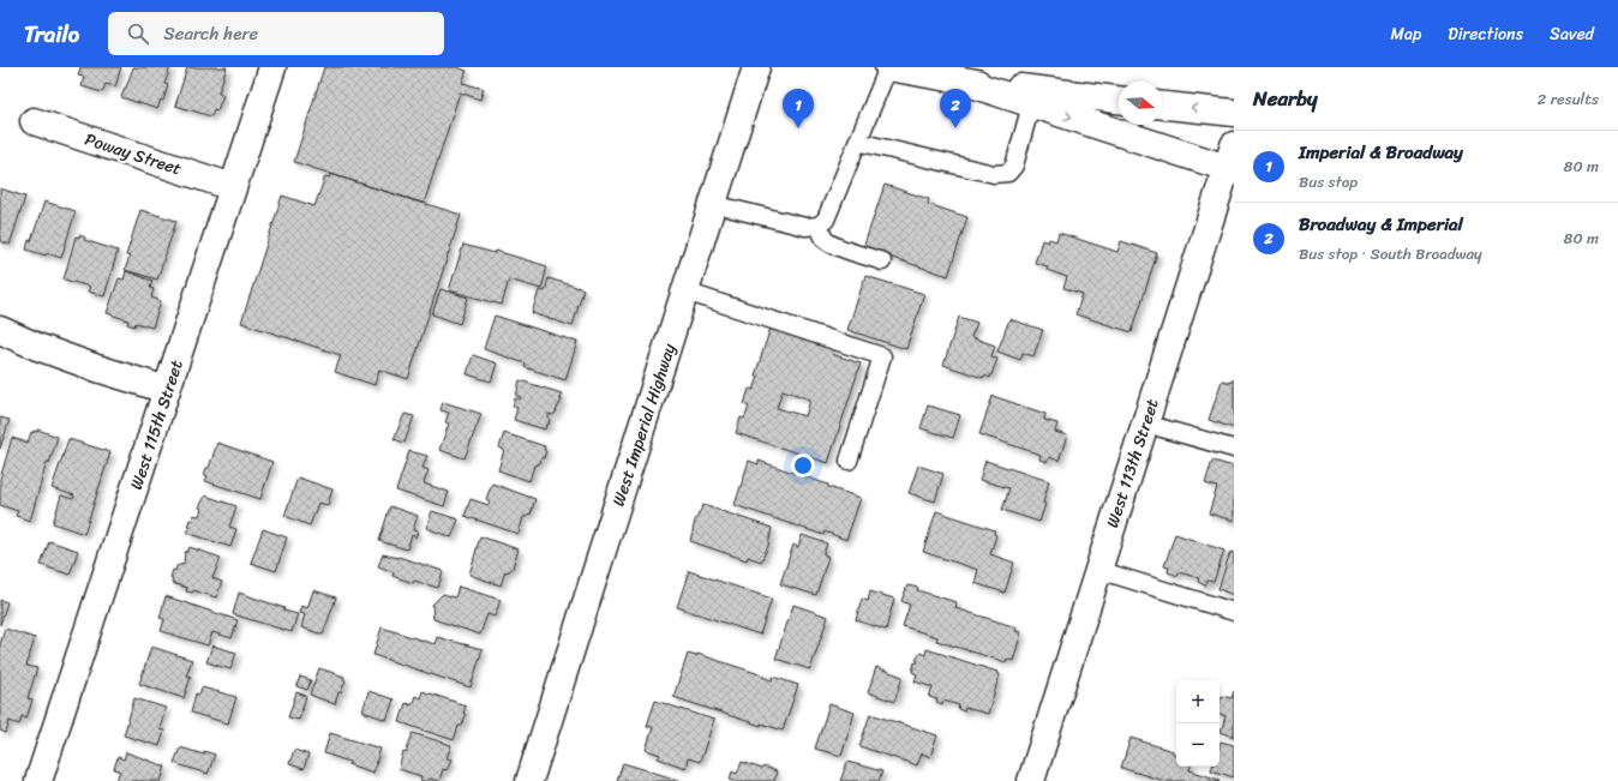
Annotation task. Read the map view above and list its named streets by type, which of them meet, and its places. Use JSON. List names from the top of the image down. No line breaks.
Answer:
{"streets":{"street":["Poway Street","West 115th Street","West Imperial Highway","West 113th Street"]},"crossings":[["Poway Street","West 115th Street"]],"north":"right","page":{"header":"Trailo","search":"Search here","nav":["Map","Directions","Saved"],"heading":["Nearby","2 results"],"pins":["1","2"],"list":[{"mark":"1","name":"Imperial & Broadway","note":"Bus stop","value":"80 m"},{"mark":"2","name":"Broadway & Imperial","note":"Bus stop · South Broadway","value":"80 m"}],"map_buttons":["+","−"]}}
